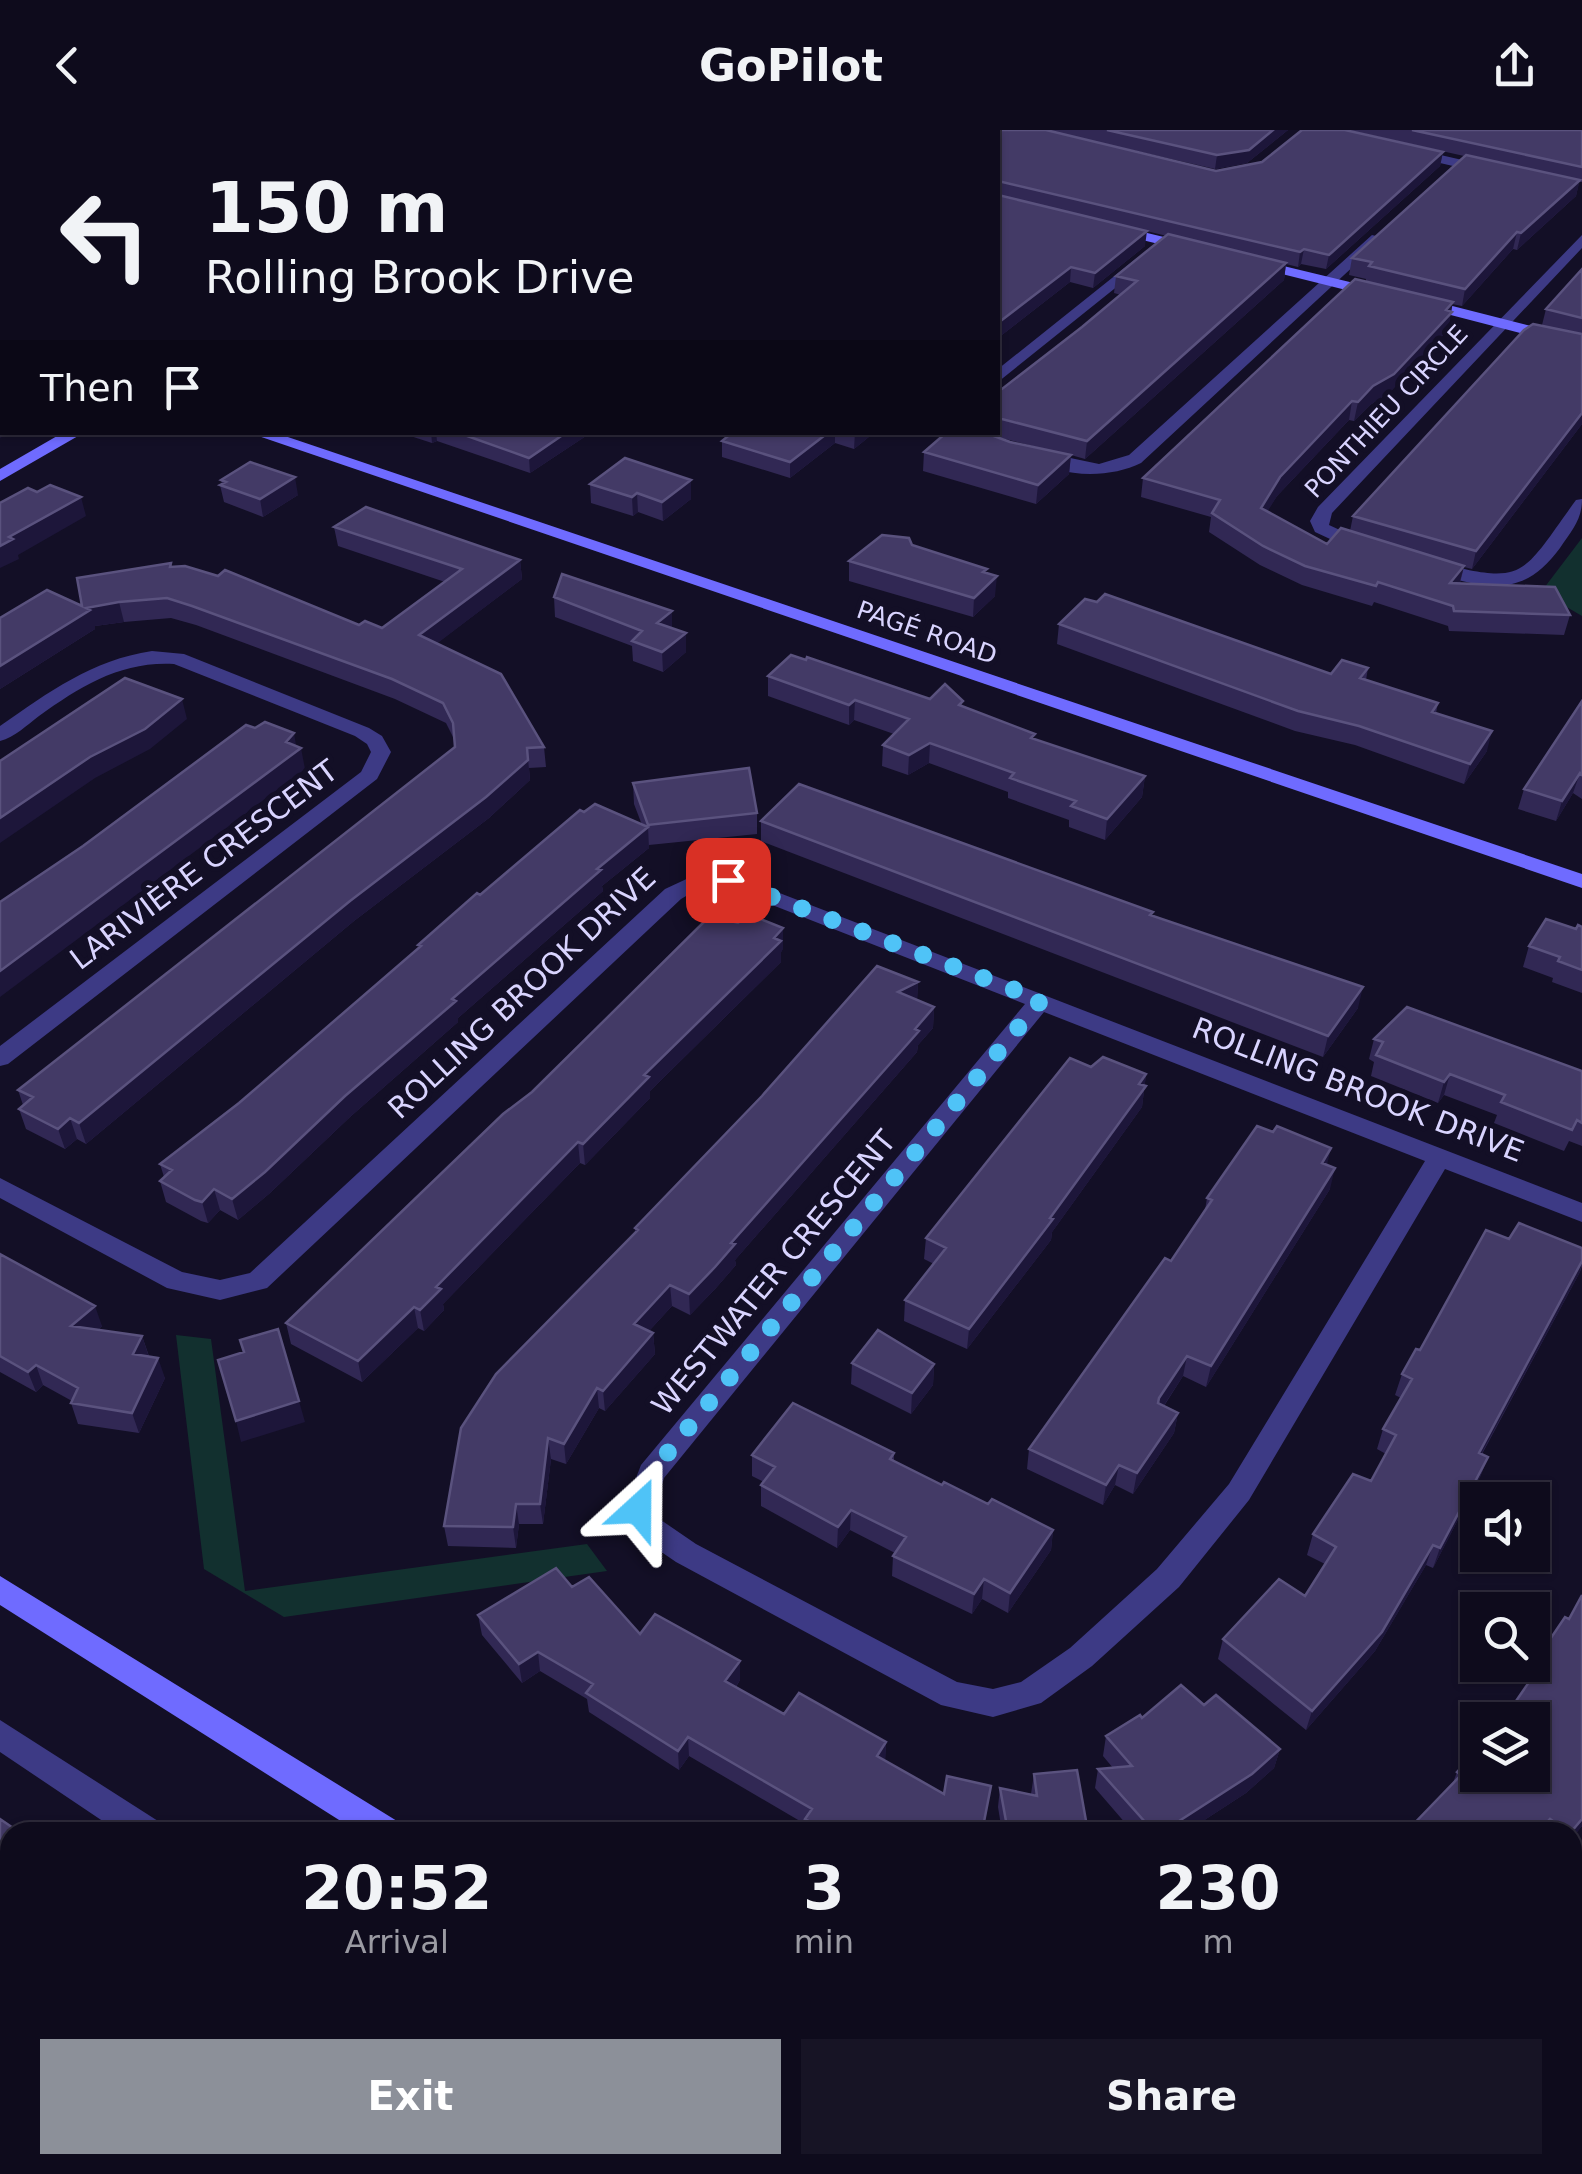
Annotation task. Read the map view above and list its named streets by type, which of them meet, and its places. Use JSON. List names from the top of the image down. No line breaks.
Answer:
{"streets":{"street":["PONTHIEU CIRCLE","PAGÉ ROAD","LARIVIÈRE CRESCENT","ROLLING BROOK DRIVE","WESTWATER CRESCENT"]},"crossings":[["ROLLING BROOK DRIVE","WESTWATER CRESCENT"]],"page":{"header":"GoPilot","turn":["150 m","Rolling Brook Drive"],"then":"Then","eta":["20:52","Arrival","3","min","230","m"],"buttons":["Exit","Share"]}}
